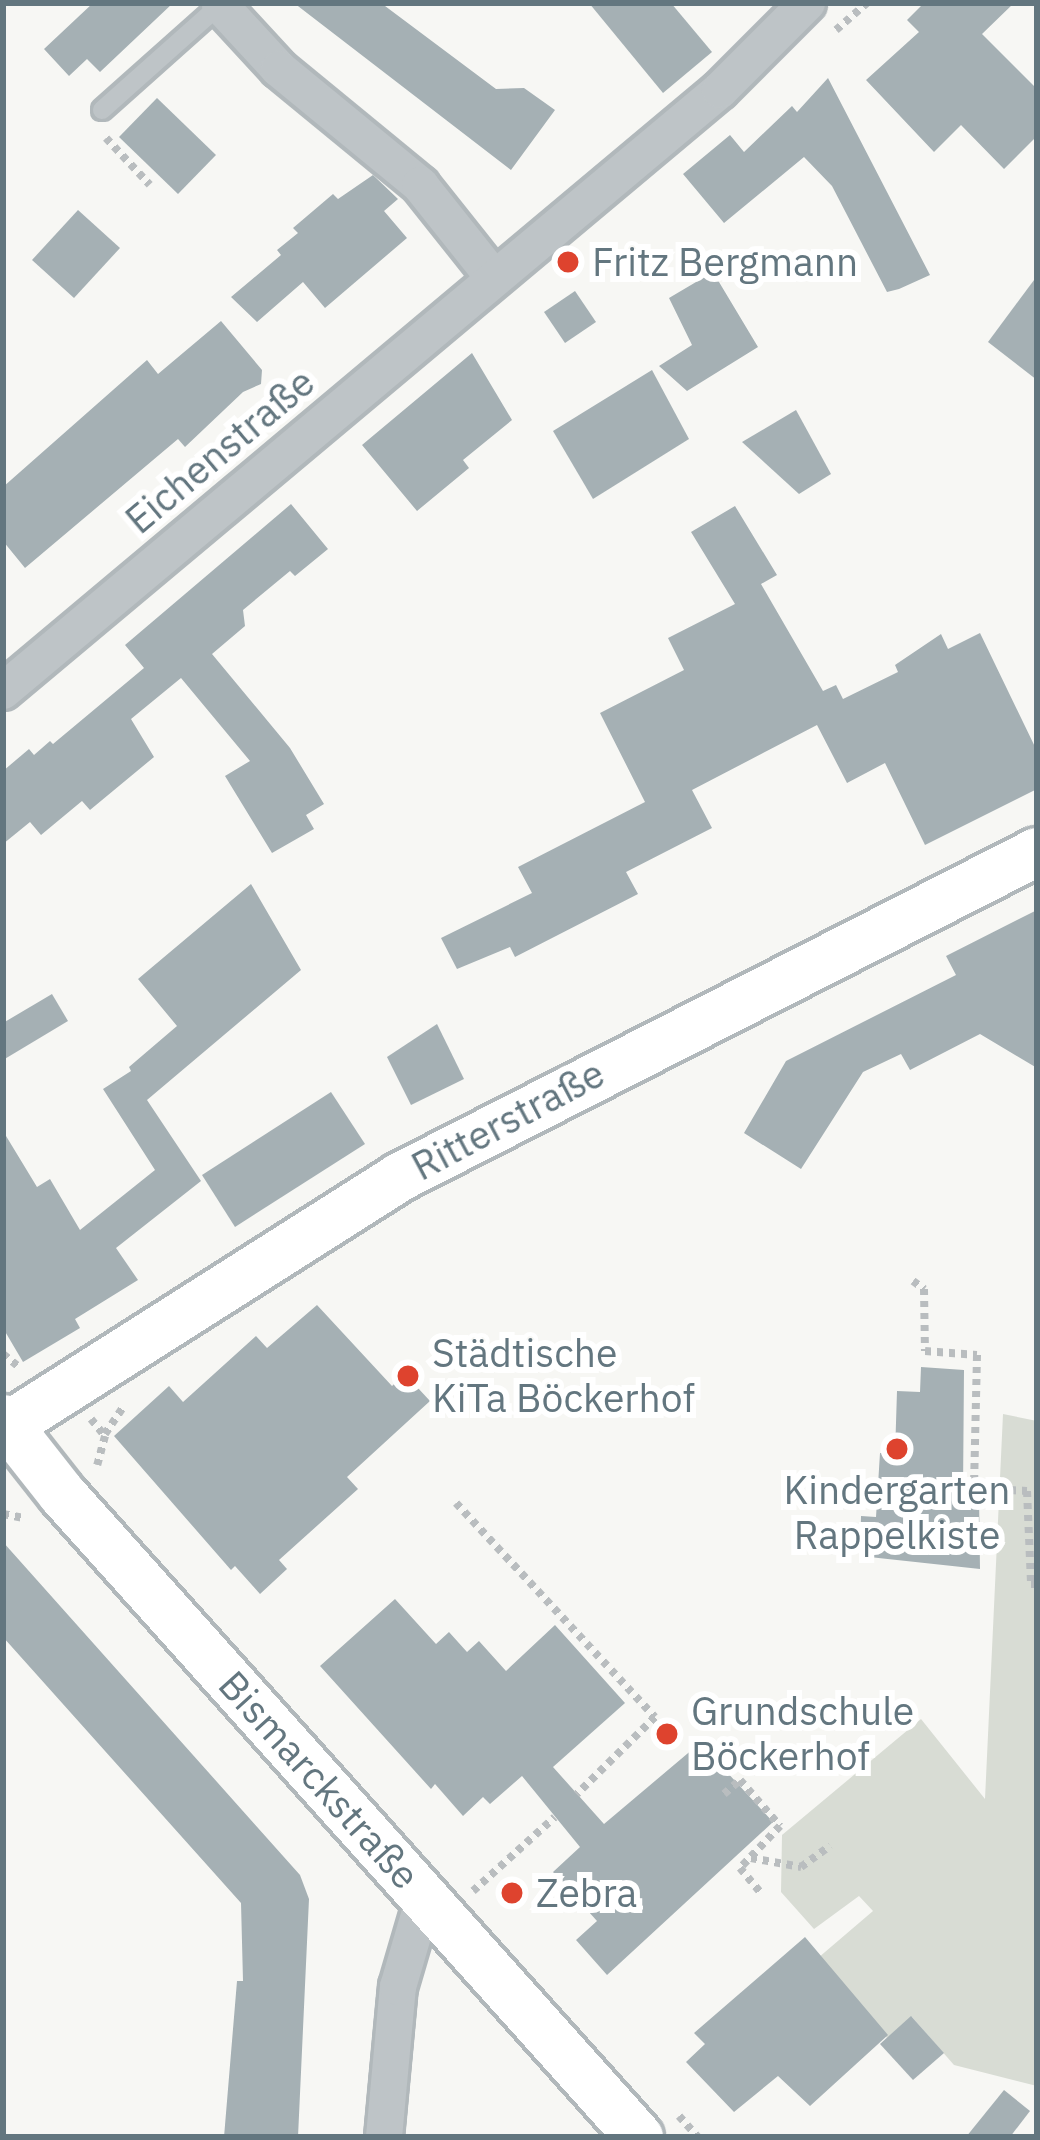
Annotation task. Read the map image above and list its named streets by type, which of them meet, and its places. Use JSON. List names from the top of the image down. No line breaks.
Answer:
{"streets":{"main road":["Ritterstraße","Bismarckstraße"],"street":["Eichenstraße"]},"crossings":[["Ritterstraße","Bismarckstraße"]],"places":["Fritz Bergmann","Städtische KiTa Böckerhof","Kindergarten Rappelkiste","Grundschule Böckerhof","Zebra"]}
